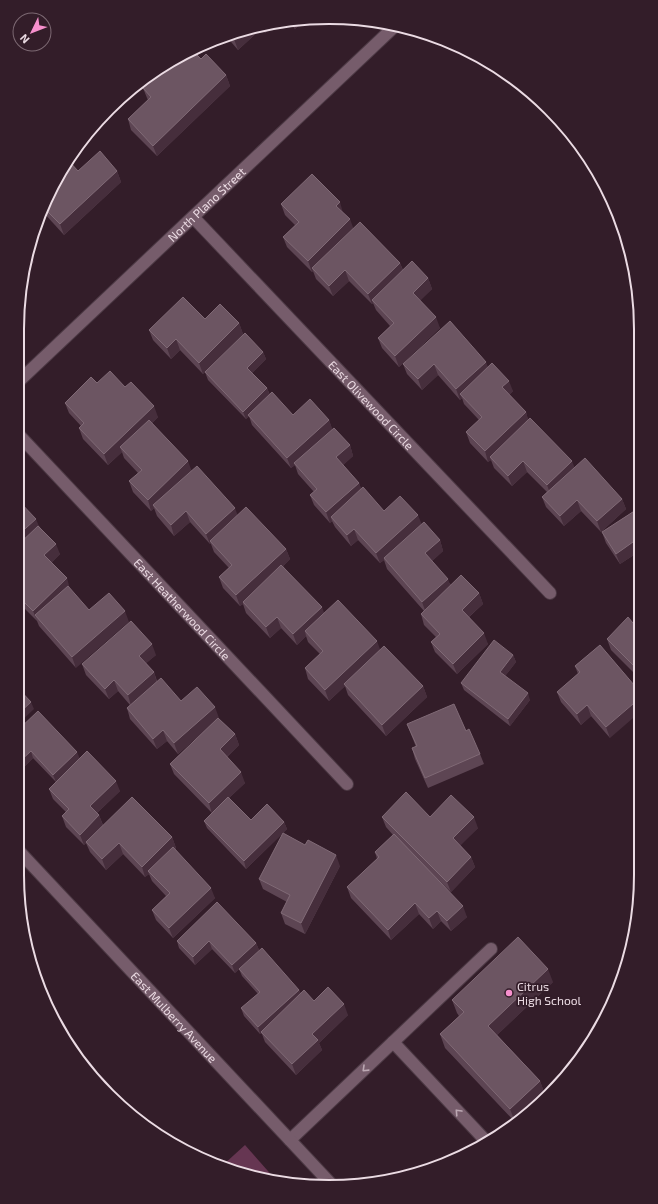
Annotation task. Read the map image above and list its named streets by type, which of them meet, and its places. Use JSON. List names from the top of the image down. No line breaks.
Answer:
{"streets":{"street":["North Plano Street","East Olivewood Circle","East Heatherwood Circle","East Mulberry Avenue"]},"crossings":[["North Plano Street","East Olivewood Circle"]],"places":["Citrus High School"],"north":"bottom left"}
